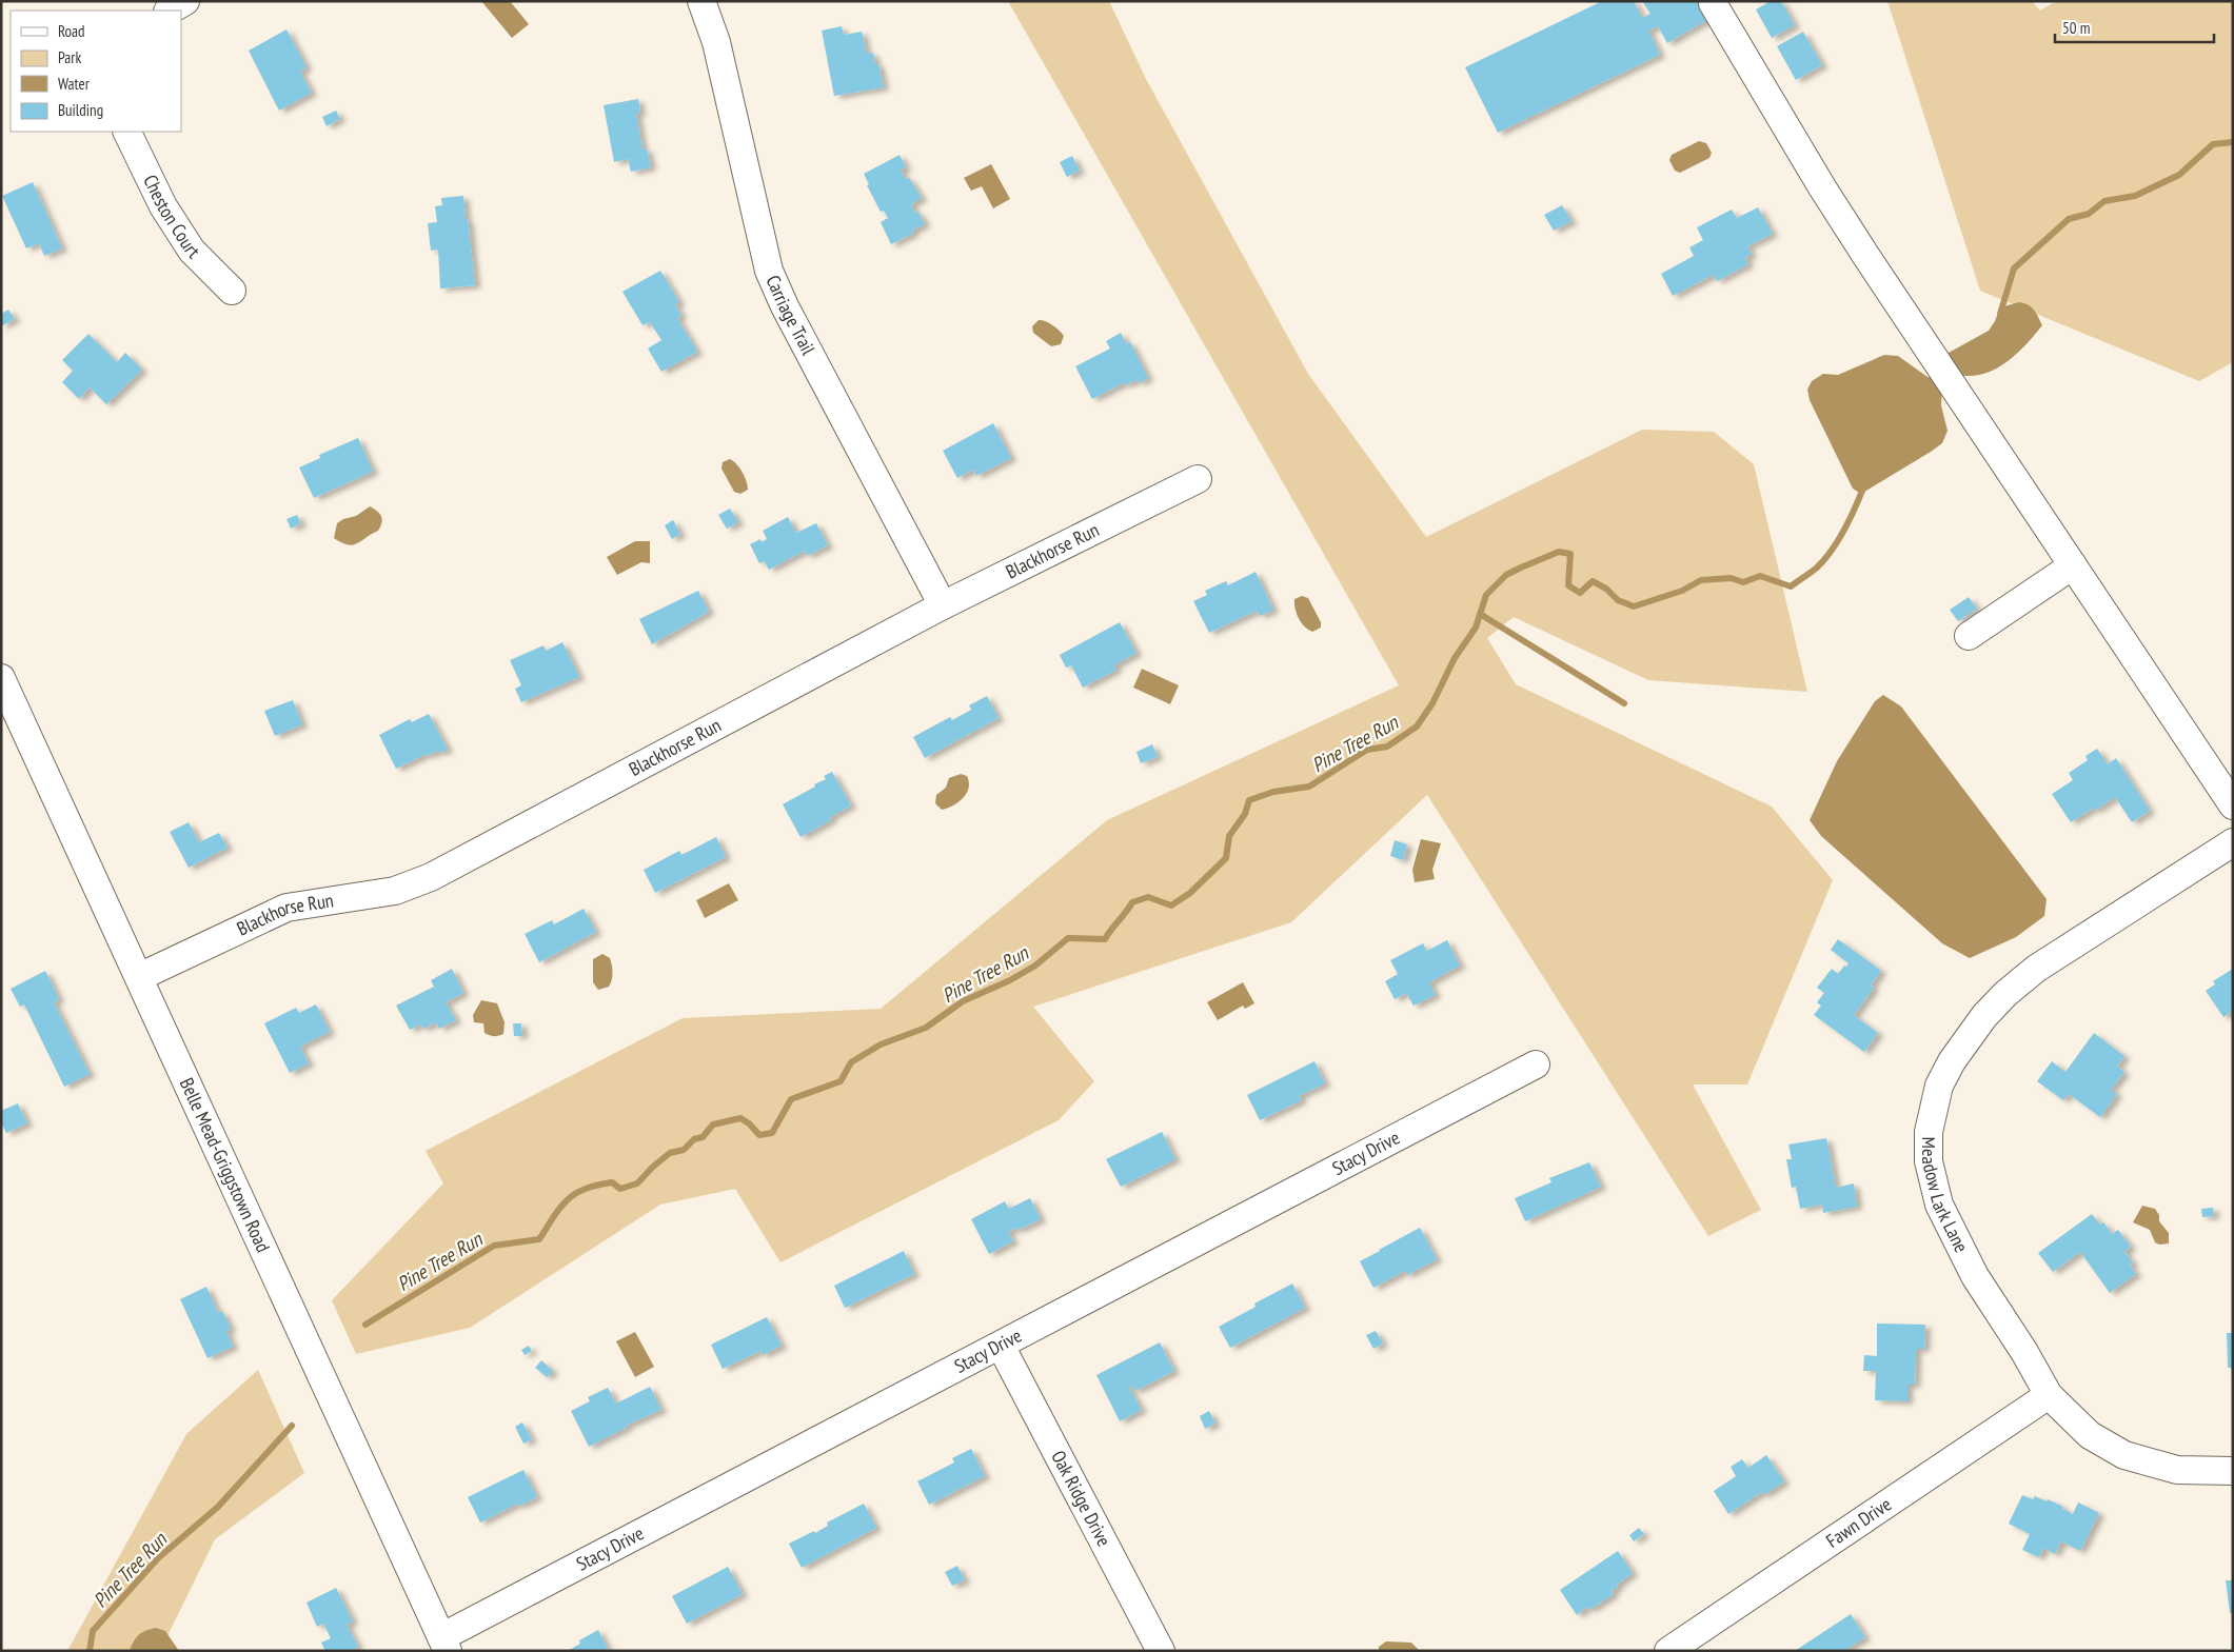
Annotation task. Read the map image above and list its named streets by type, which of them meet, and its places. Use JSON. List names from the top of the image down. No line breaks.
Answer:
{"streets":{"street":["Cheston Court","Carriage Trail","Blackhorse Run","Stacy Drive","Belle Mead-Griggstown Road","Meadow Lark Lane","Oak Ridge Drive","Fawn Drive"]},"crossings":[["Carriage Trail","Blackhorse Run"],["Blackhorse Run","Belle Mead-Griggstown Road"],["Stacy Drive","Belle Mead-Griggstown Road"],["Stacy Drive","Oak Ridge Drive"],["Meadow Lark Lane","Fawn Drive"]],"water":["Pine Tree Run"],"legend":["Road","Park","Water","Building"],"scale_bar":"50 m"}
